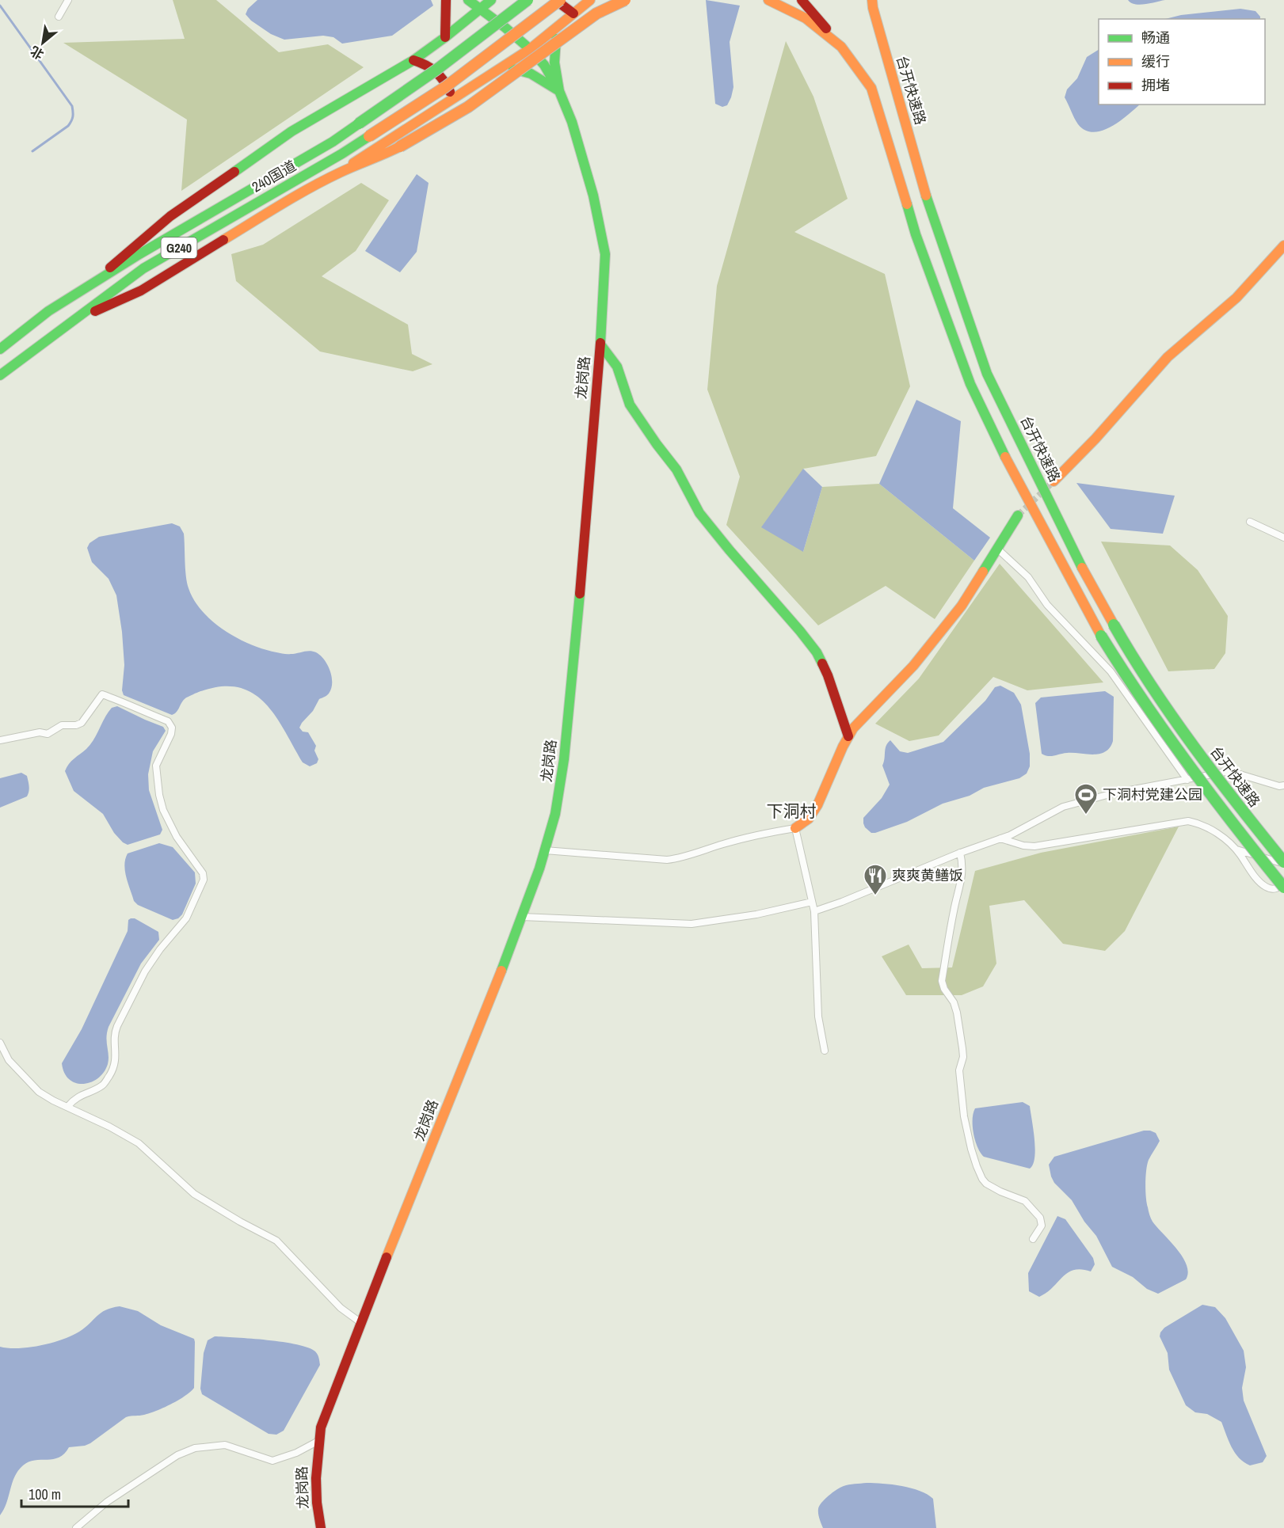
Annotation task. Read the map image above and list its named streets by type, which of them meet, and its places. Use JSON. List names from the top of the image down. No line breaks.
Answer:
{"streets":{"main road":["台开快速路","240国道","G240","龙岗路"]},"districts":["下洞村"],"places":{"sports":["下洞村党建公园"],"restaurant":["爽爽黄鳝饭"]},"legend":["畅通","缓行","拥堵"],"scale_bar":"100 m","north":"bottom left"}
